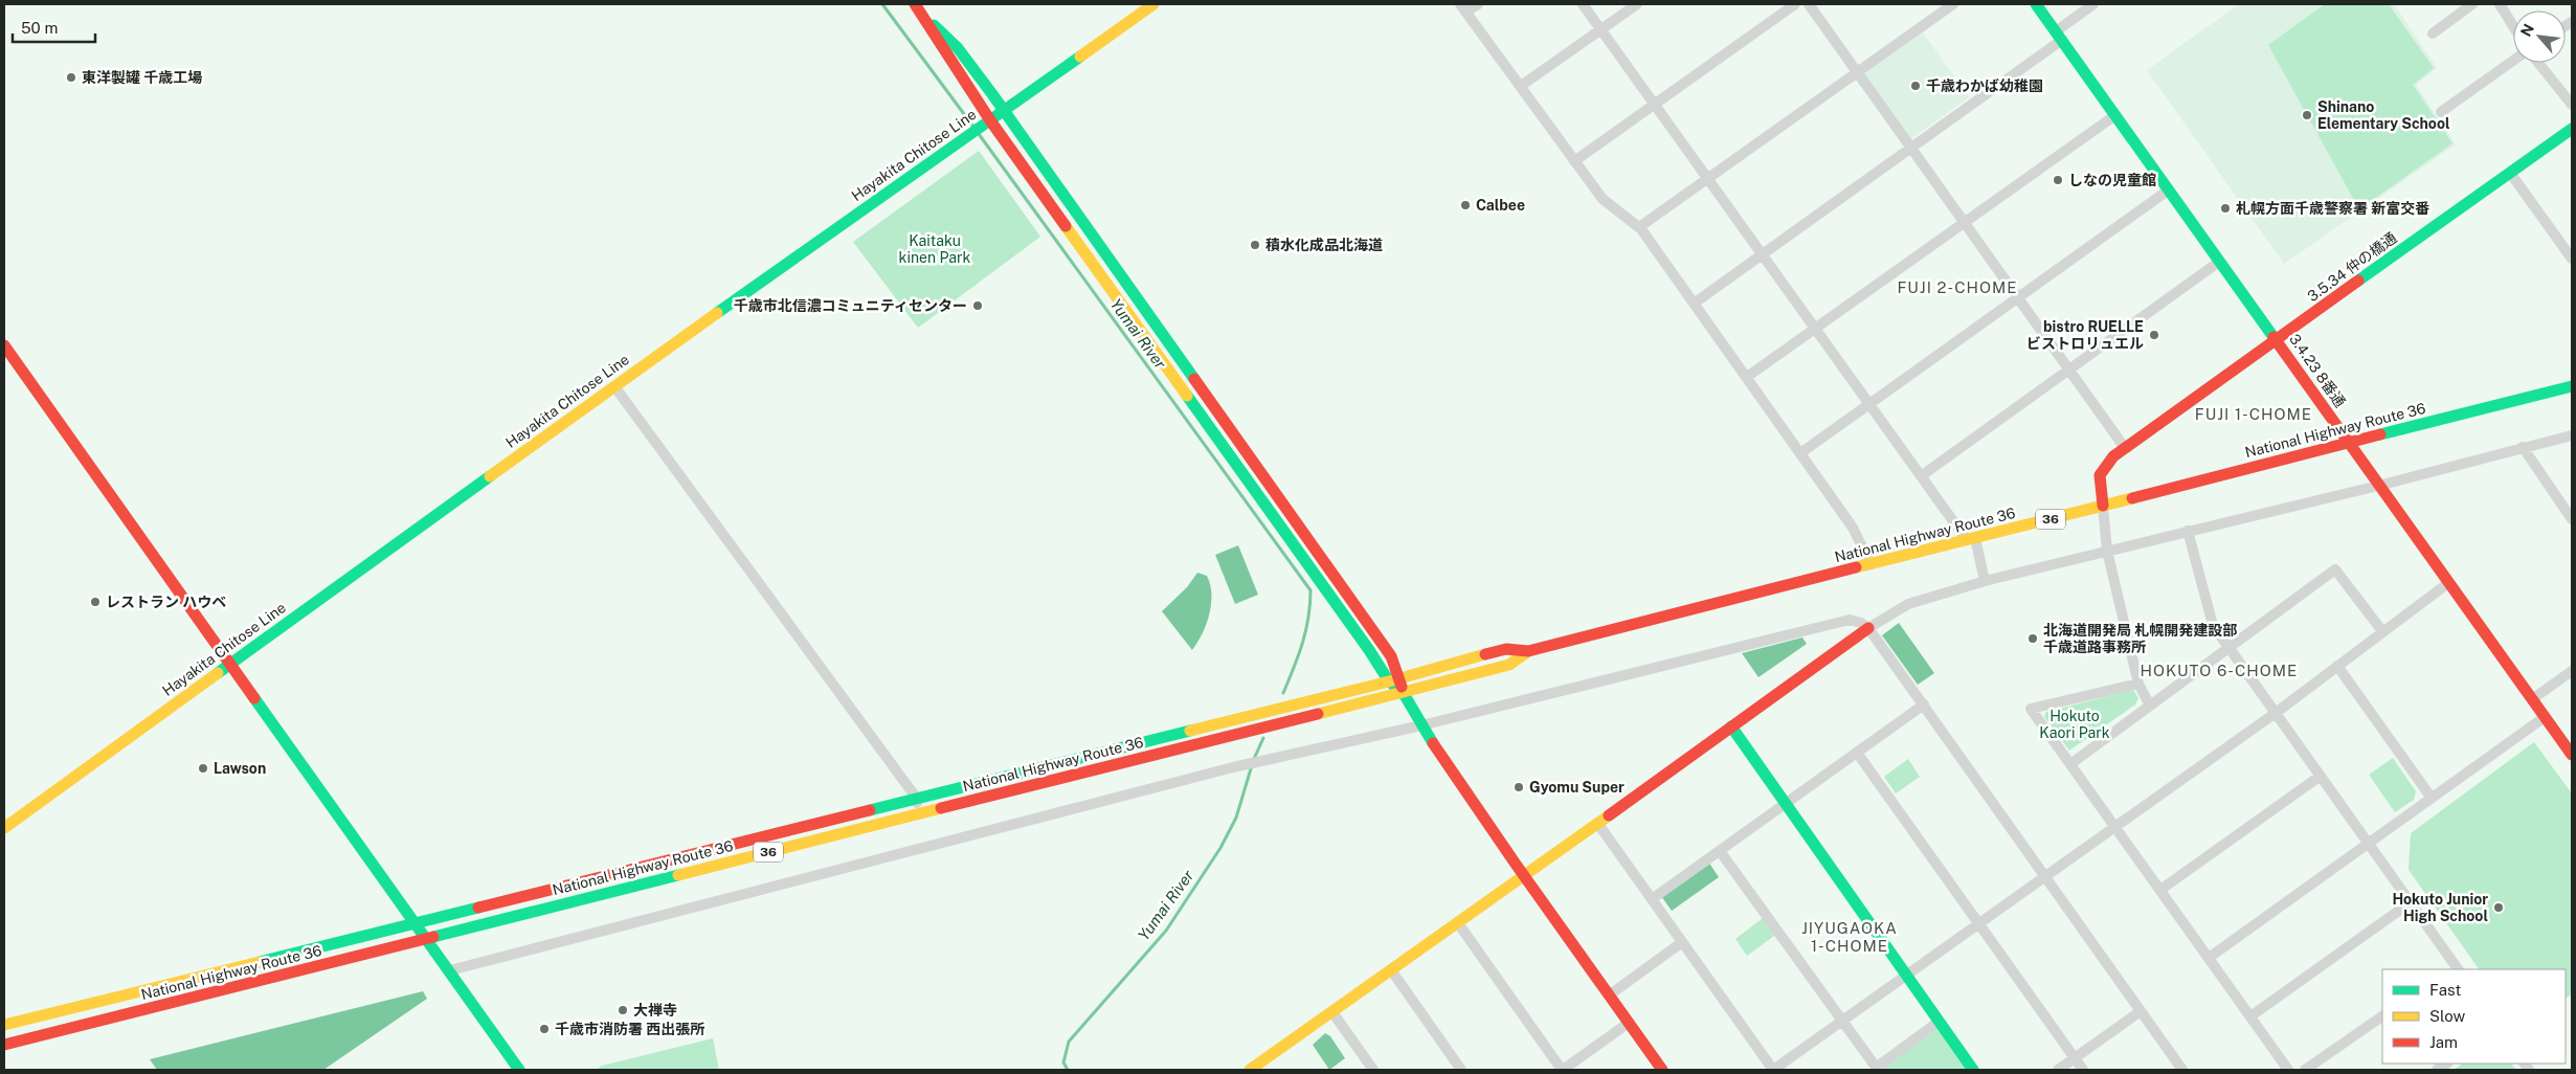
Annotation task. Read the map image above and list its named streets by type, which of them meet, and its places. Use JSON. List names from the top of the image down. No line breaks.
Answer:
{"streets":{"main road":["Hayakita Chitose Line","3.5.34 仲の橋通","3.4.23 8番通","National Highway Route 36","36"]},"crossings":[["3.5.34 仲の橋通","3.4.23 8番通"],["3.5.34 仲の橋通","National Highway Route 36"],["3.4.23 8番通","National Highway Route 36"]],"districts":["FUJI 2-CHOME","FUJI 1-CHOME","HOKUTO 6-CHOME","JIYUGAOKA 1-CHOME"],"water":["Yumai River"],"parks":["Kaitaku kinen Park","Hokuto Kaori Park"],"places":["東洋製罐 千歳工場","千歳わかば幼稚園","Shinano Elementary School","しなの児童館","Calbee","札幌方面千歳警察署 新富交番","積水化成品北海道","千歳市北信濃コミュニティセンター","bistro RUELLE ビストロリュエル","レストラン ハウベ","北海道開発局 札幌開発建設部 千歳道路事務所","Lawson","Gyomu Super","Hokuto Junior High School","大禅寺","千歳市消防署 西出張所"],"legend":["Fast","Slow","Jam"],"scale_bar":"50 m","north":"top left"}
